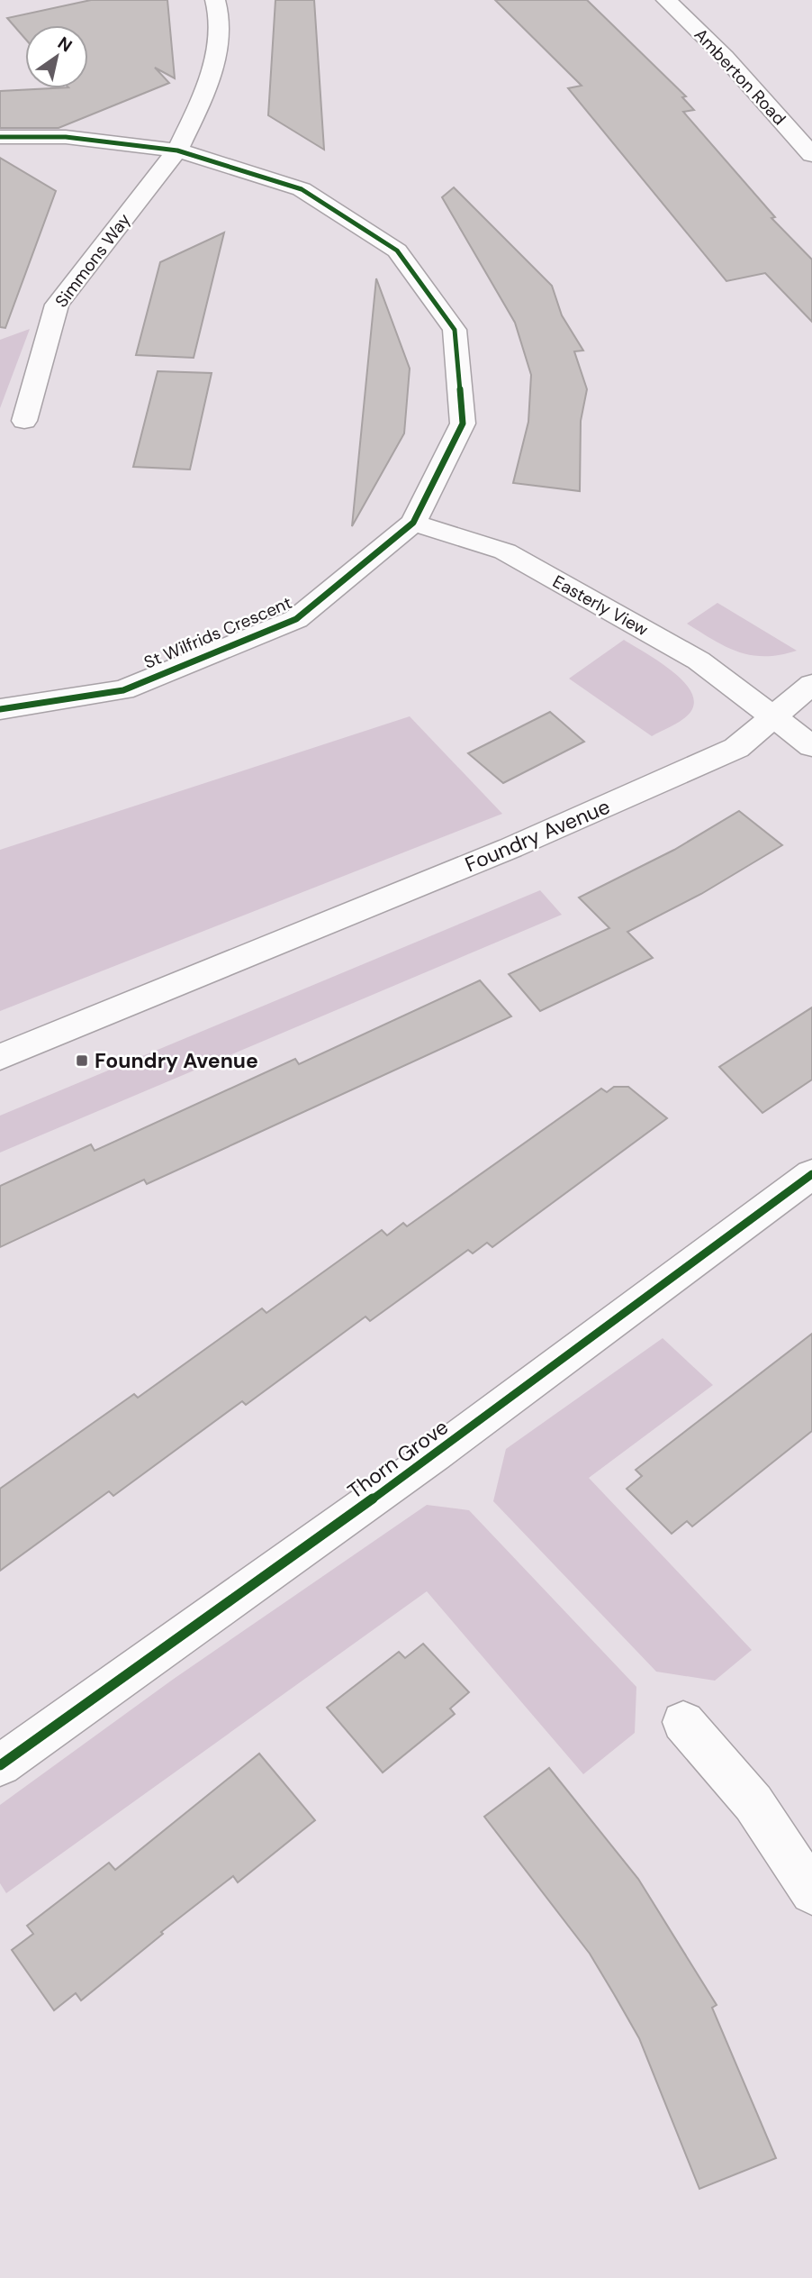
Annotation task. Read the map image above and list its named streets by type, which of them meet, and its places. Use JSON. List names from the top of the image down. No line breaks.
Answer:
{"streets":{"street":["Amberton Road","Simmons Way","Easterly View","St Wilfrids Crescent","Foundry Avenue","Thorn Grove"]},"crossings":[["Simmons Way","St Wilfrids Crescent"],["Easterly View","St Wilfrids Crescent"],["Easterly View","Foundry Avenue"]],"places":{"transit":["Foundry Avenue"]},"north":"top right"}
